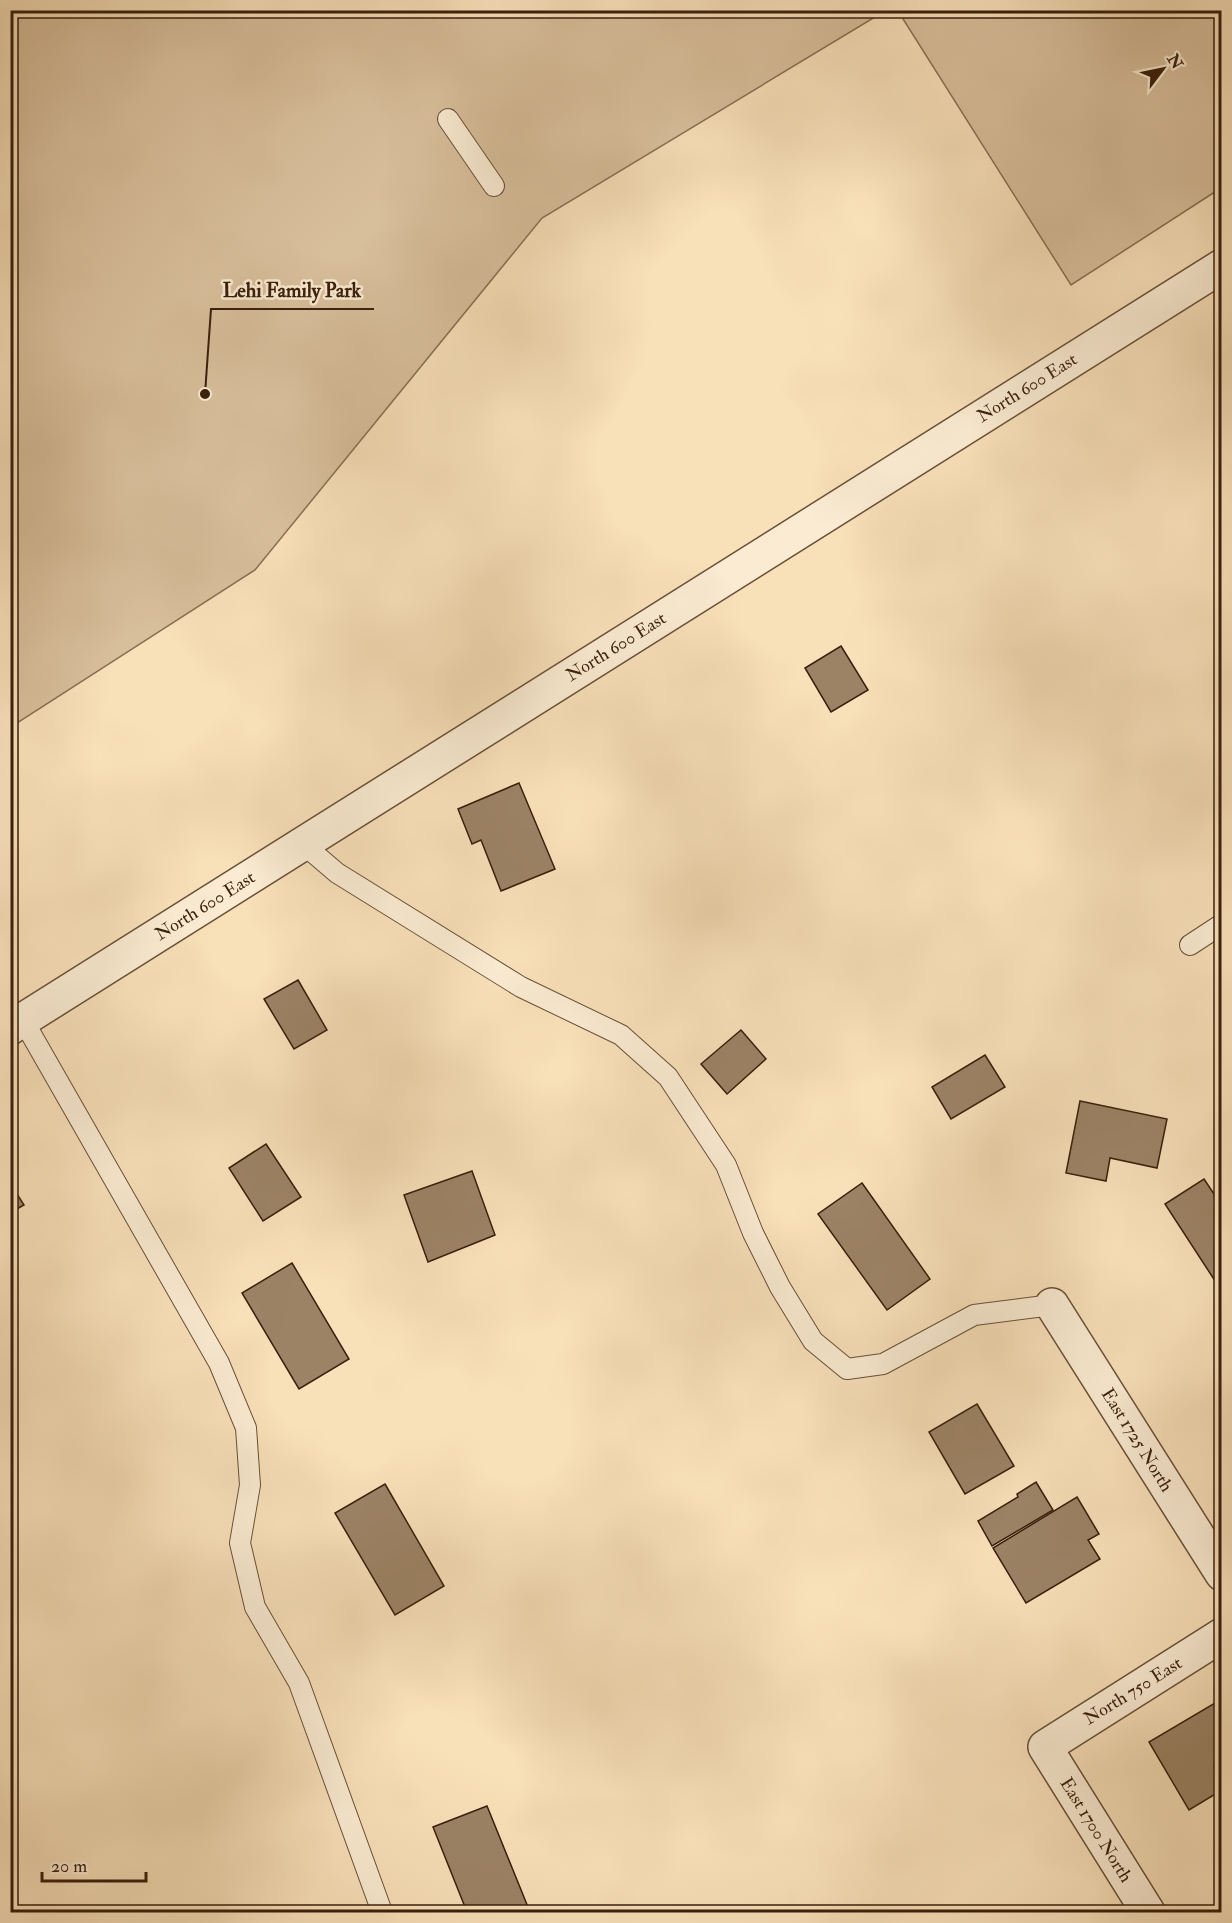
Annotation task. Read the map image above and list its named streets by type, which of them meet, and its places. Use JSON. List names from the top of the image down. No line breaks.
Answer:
{"streets":{"street":["North 600 East","East 1725 North","North 750 East","East 1700 North"]},"crossings":[["North 750 East","East 1700 North"]],"places":["Lehi Family Park"],"scale_bar":"20 m","north":"top right"}
